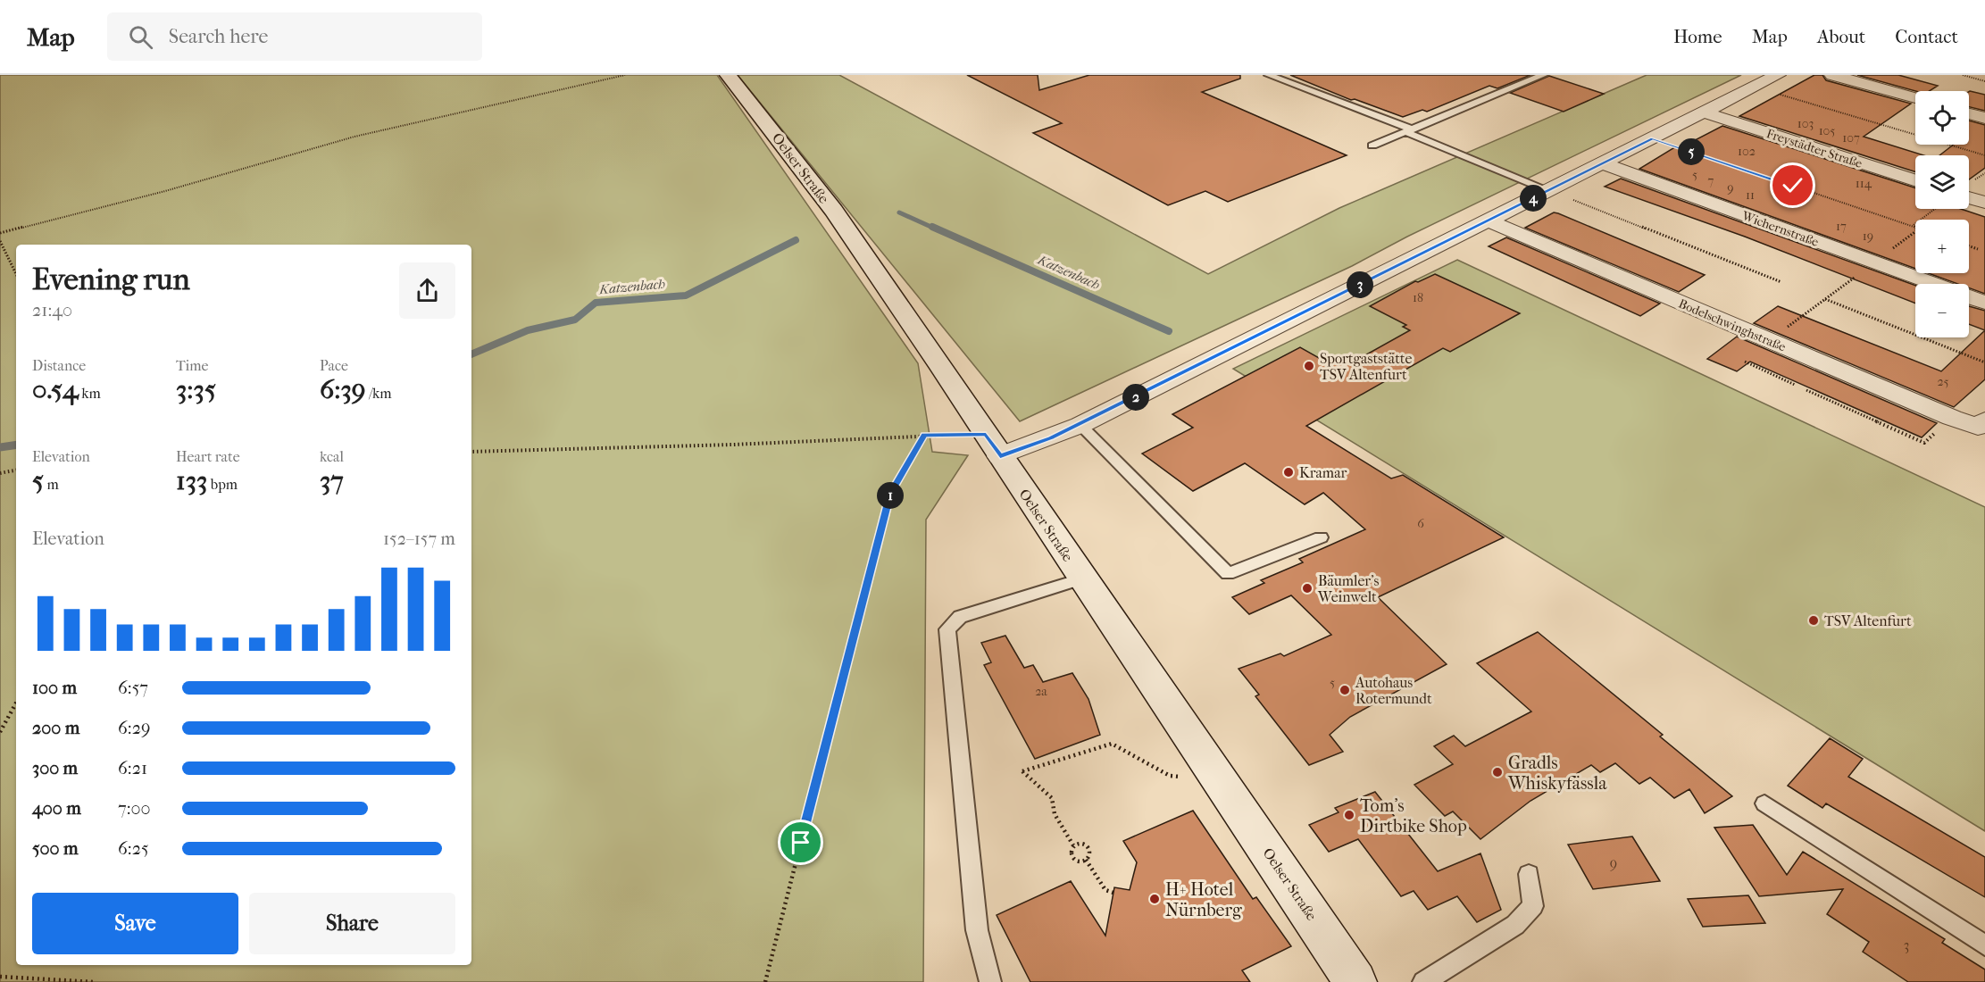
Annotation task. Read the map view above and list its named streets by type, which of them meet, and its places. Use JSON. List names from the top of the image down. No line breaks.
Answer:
{"streets":{"main road":["Oelser Straße"],"street":["Freystädter Straße","Wichernstraße","Bodelschwinghstraße"]},"water":["Katzenbach"],"places":["Sportgaststätte TSV Altenfurt","Kramar","Bäumler's Weinwelt","TSV Altenfurt","Autohaus Rotermundt","Gradls Whiskyfässla","Tom's Dirtbike Shop","H+ Hotel Nürnberg"],"house_numbers":["103","105","107","102","5","7","114","9","11","17","19","18","25","6","5","2a","9","3"],"page":{"header":"Map","search":"Search here","nav":["Home","Map","About","Contact"],"map_buttons":["+","−"],"pins":["5","4","3","2","1"],"heading":["Evening run","21:40"],"stats":[["Distance","0.54 km"],["Time","3:35"],["Pace","6:39 /km"],["Elevation","5 m"],["Heart rate","133 bpm"],["kcal","37"]],"chart":["Elevation","152–157 m"],"list":[{"name":"100 m","note":"6:57"},{"name":"200 m","note":"6:29"},{"name":"300 m","note":"6:21"},{"name":"400 m","note":"7:00"},{"name":"500 m","note":"6:25"}],"buttons":["Save","Share"]}}
